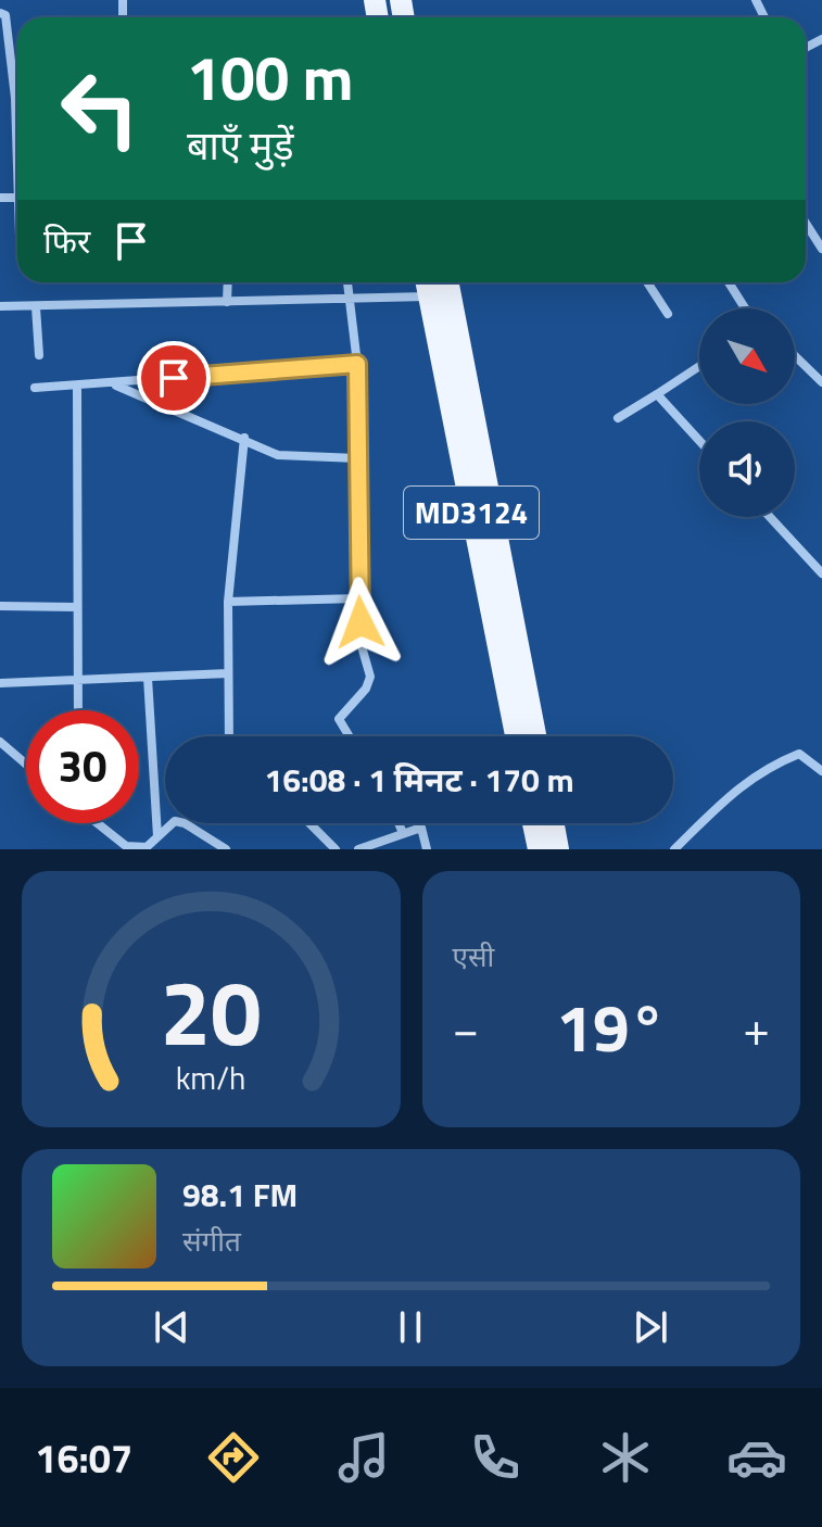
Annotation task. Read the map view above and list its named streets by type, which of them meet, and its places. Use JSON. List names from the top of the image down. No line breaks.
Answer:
{"streets":{"main road":["MD3124"]},"north":"bottom right","page":{"turn":["100 m","बाएँ मुड़ें"],"then":"फिर","limit":"30","trip":"16:08 · 1 मिनट · 170 m","tile":"एसी","heat":["−","19°","+"],"song":["98.1 FM","संगीत"],"tabs":"16:07","gauge":["20","km/h"]}}
